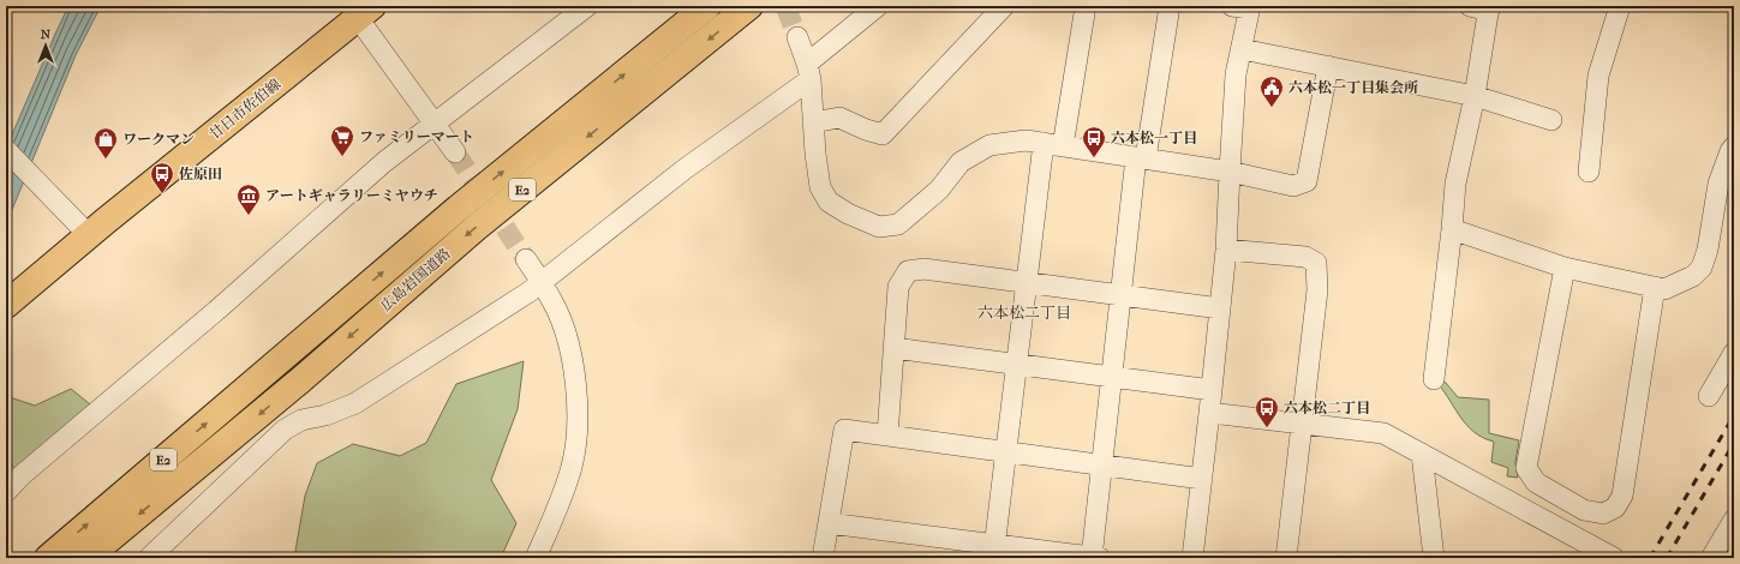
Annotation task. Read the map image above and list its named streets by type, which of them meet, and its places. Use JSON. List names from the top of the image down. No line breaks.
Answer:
{"streets":{"main road":["廿日市佐伯線","E2","広島岩国道路"]},"districts":["六本松二丁目"],"places":{"public building":["六本松一丁目集会所"],"supermarket":["ファミリーマート"],"bus stop":["六本松一丁目","佐原田","六本松二丁目"],"shop":["ワークマン"],"museum":["アートギャラリーミヤウチ"]},"north":"top"}
